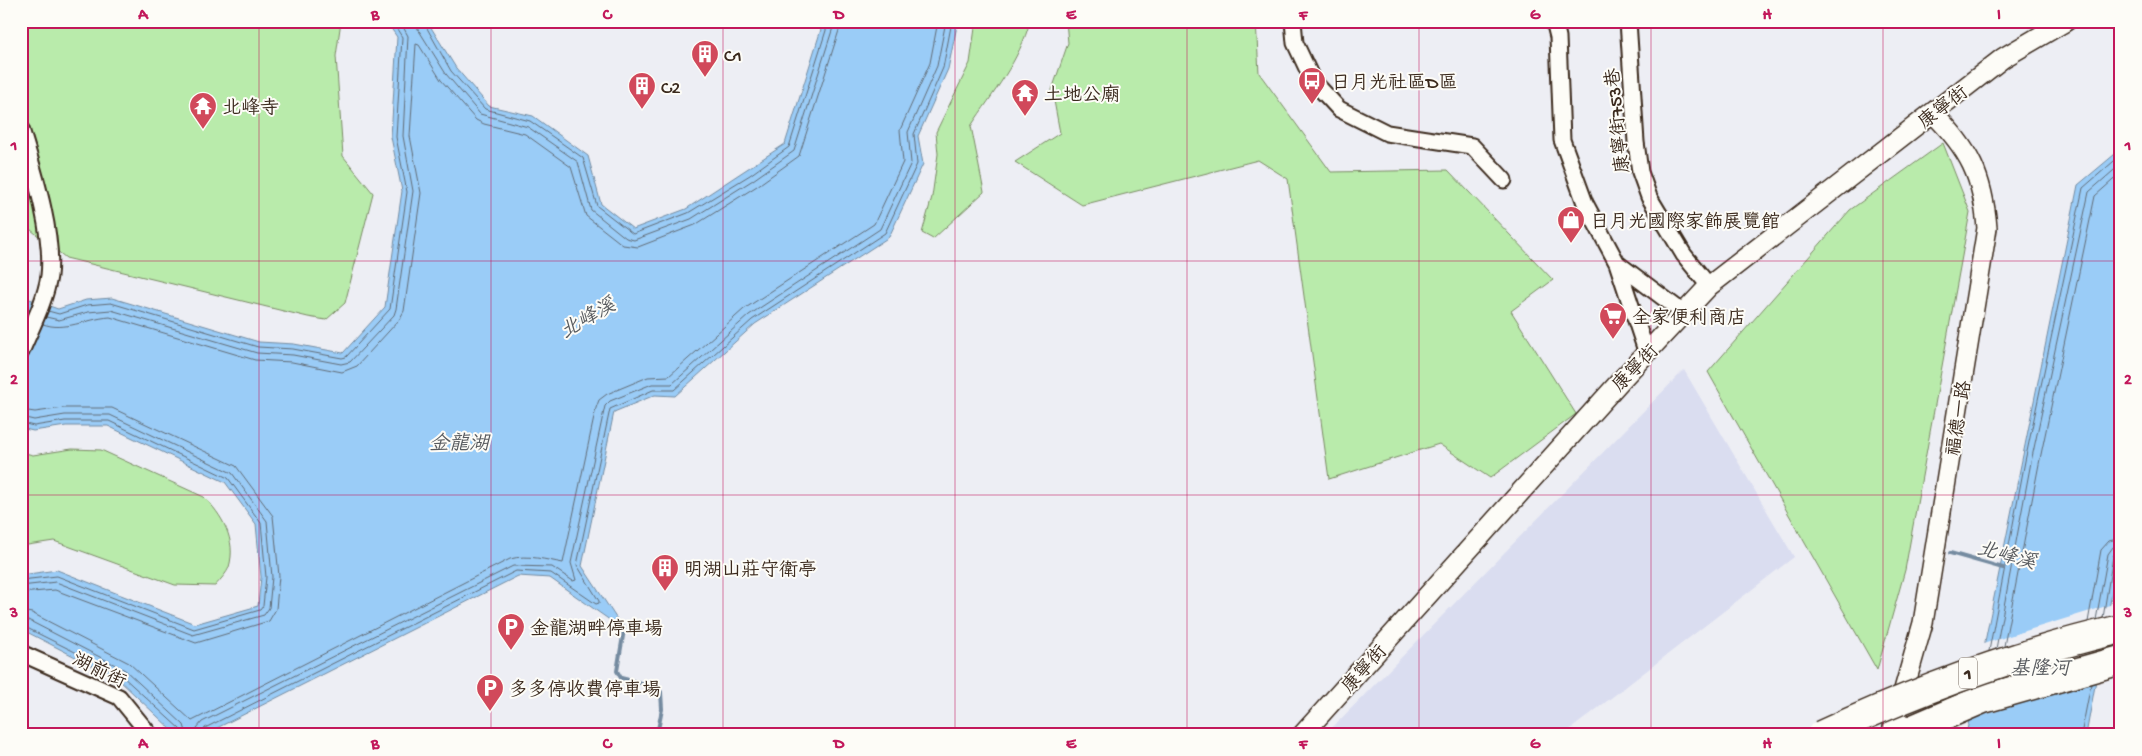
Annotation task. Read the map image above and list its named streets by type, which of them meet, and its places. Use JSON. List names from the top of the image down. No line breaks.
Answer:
{"streets":{"highway":["1"],"street":["康寧街","康寧街753巷","福德一路","湖前街"]},"crossings":[["康寧街","康寧街753巷"],["康寧街","福德一路"]],"water":["北峰溪","金龍湖","基隆河"],"places":{"building":["C1","C2","明湖山莊守衛亭"],"bus stop":["日月光社區D區"],"temple":["土地公廟","北峰寺"],"shop":["日月光國際家飾展覽館"],"supermarket":["全家便利商店"],"parking":["金龍湖畔停車場","多多停收費停車場"]},"grid":{"columns":["A","B","C","D","E","F","G","H","I"],"rows":["1","2","3"]}}
